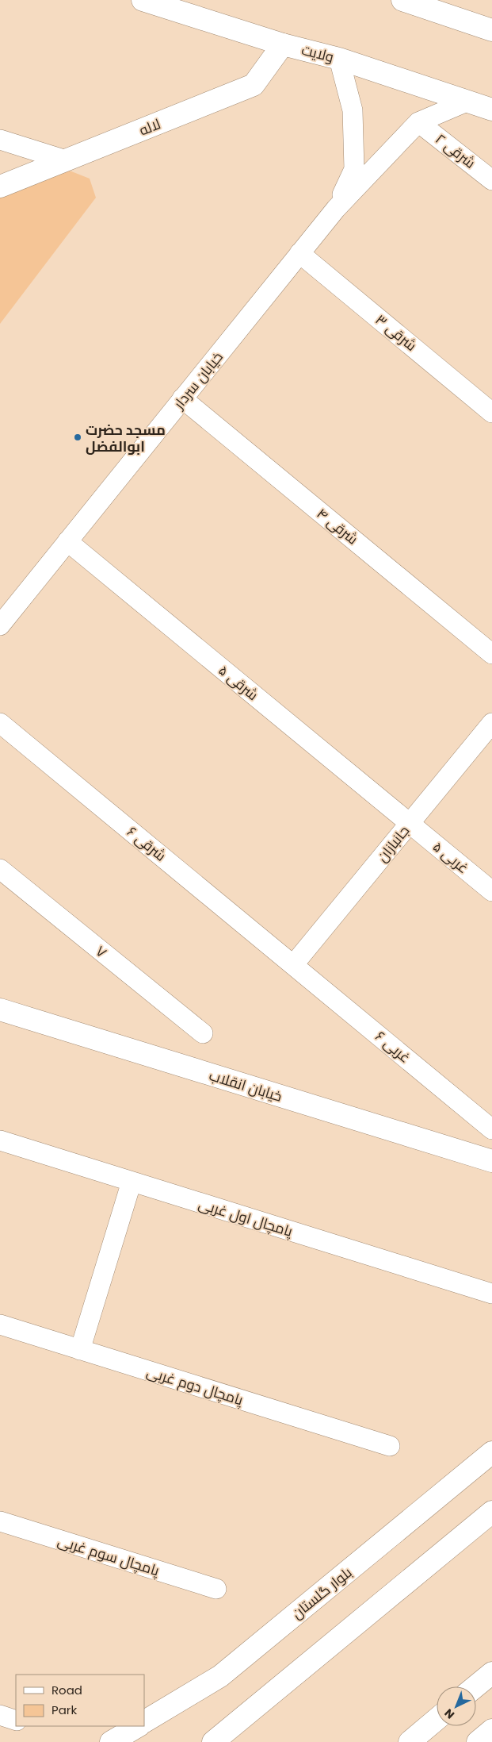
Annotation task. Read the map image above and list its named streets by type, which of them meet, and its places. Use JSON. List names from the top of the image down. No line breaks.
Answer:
{"streets":{"main road":["ولایت","لاله","خیابان انقلاب","بلوار گلستان"],"street":["۲ شرقی","۳ شرقی","خیابان سردار","۴ شرقی","۵ شرقی","۶ شرقی","جانبازان","۵ غربی","۷","۶ غربی","پامچال اول غربی","پامچال دوم غربی","پامچال سوم غربی"]},"crossings":[["ولایت","لاله"],["ولایت","خیابان سردار"],["۲ شرقی","خیابان سردار"],["۳ شرقی","خیابان سردار"],["خیابان سردار","۴ شرقی"],["خیابان سردار","۵ شرقی"],["۵ شرقی","جانبازان"],["۵ شرقی","۵ غربی"],["۶ شرقی","جانبازان"],["۶ شرقی","۶ غربی"],["جانبازان","۵ غربی"],["جانبازان","۶ غربی"]],"places":["مسجد حضرت ابوالفضل"],"legend":["Road","Park"],"north":"bottom left"}
